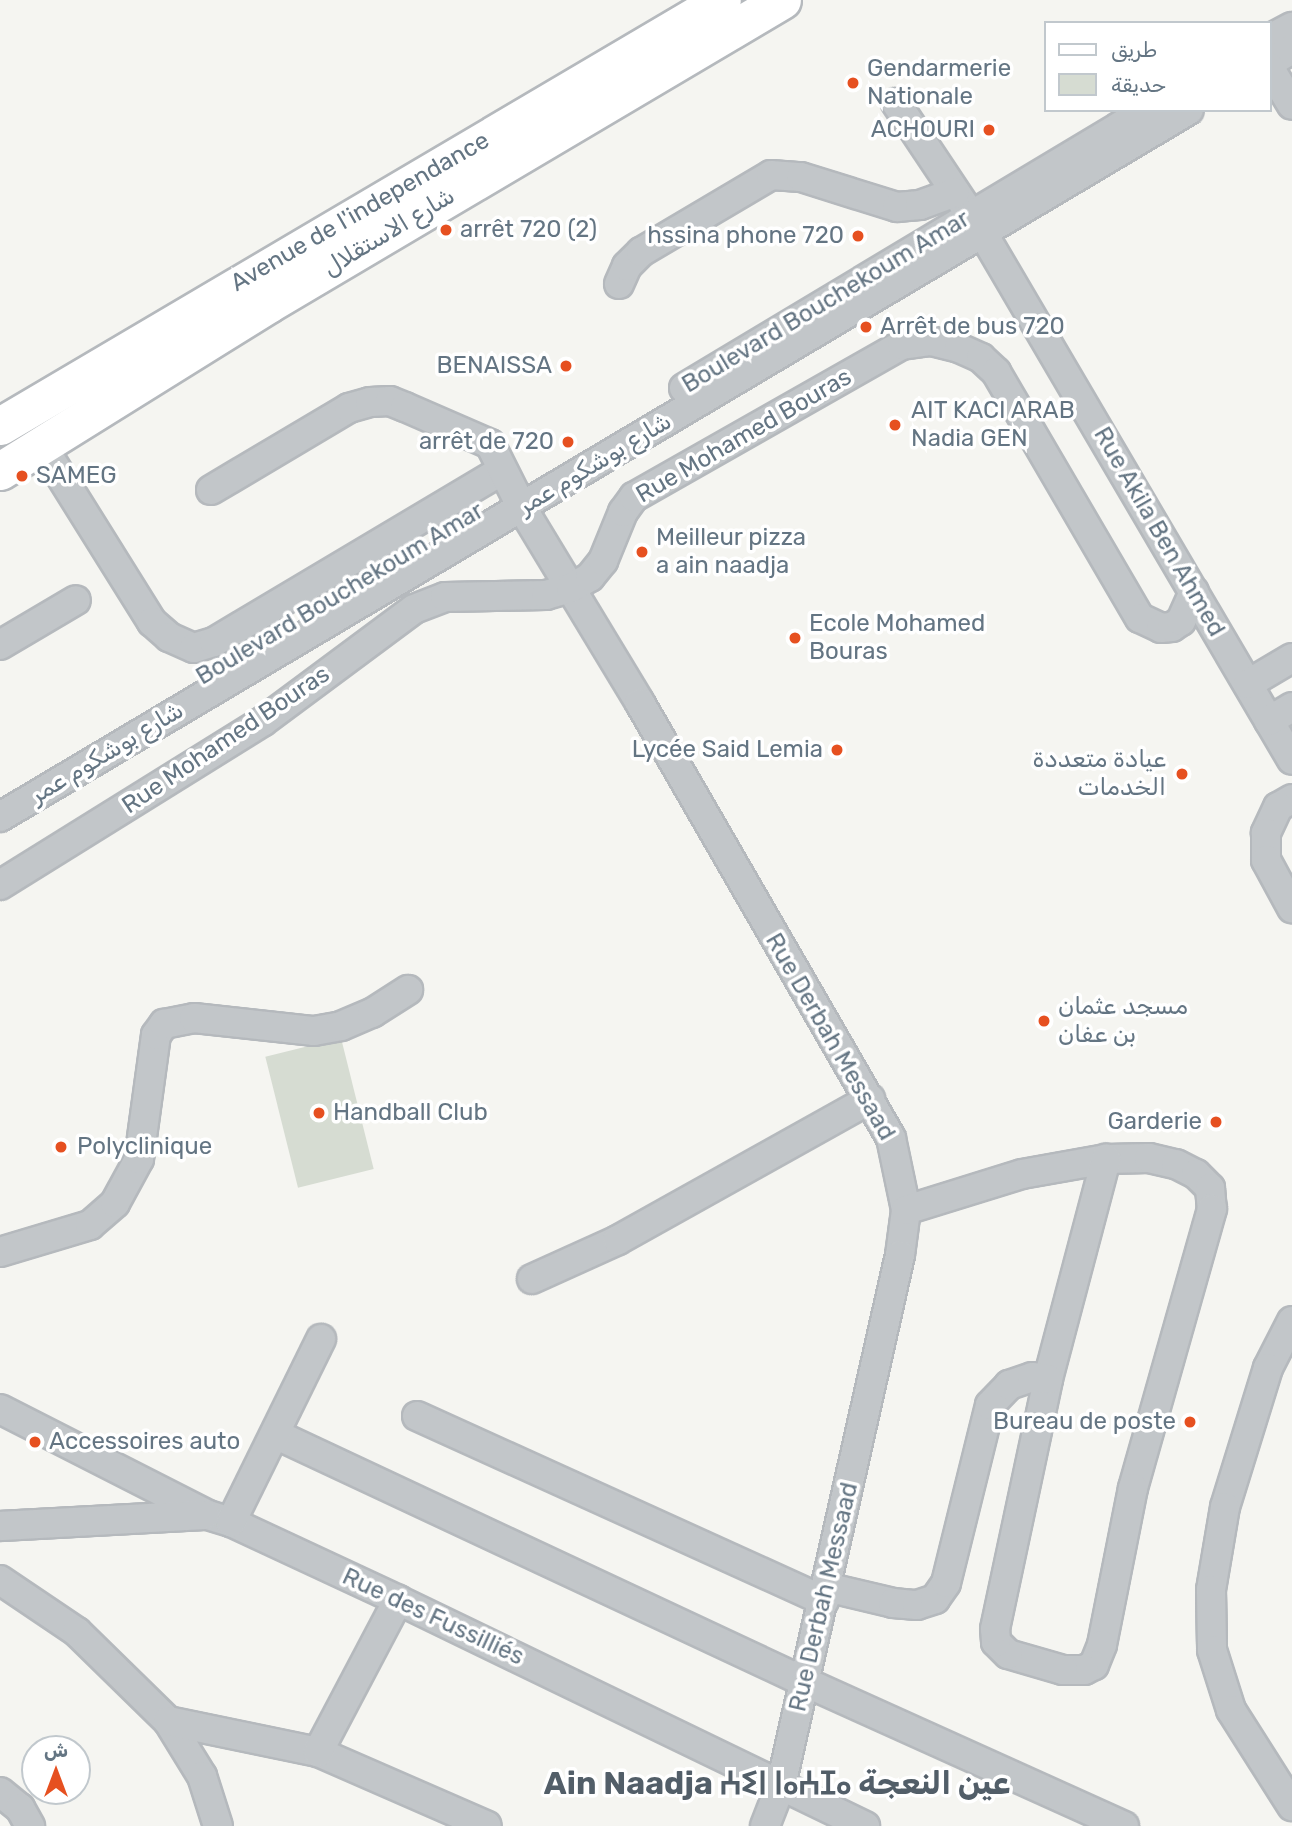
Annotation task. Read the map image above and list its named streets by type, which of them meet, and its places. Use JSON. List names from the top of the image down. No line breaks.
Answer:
{"streets":{"main road":["Avenue de l'independance","شارع الاستقلال"],"street":["Boulevard Bouchekoum Amar","Rue Mohamed Bouras","شارع بوشكوم عمر","Rue Akila Ben Ahmed","Rue Derbah Messaad","Rue des Fussilliés"]},"crossings":[["Boulevard Bouchekoum Amar","شارع بوشكوم عمر"],["Boulevard Bouchekoum Amar","Rue Akila Ben Ahmed"],["Boulevard Bouchekoum Amar","Rue Derbah Messaad"],["Rue Mohamed Bouras","Rue Akila Ben Ahmed"],["Rue Mohamed Bouras","Rue Derbah Messaad"],["شارع بوشكوم عمر","Rue Akila Ben Ahmed"],["شارع بوشكوم عمر","Rue Derbah Messaad"],["Rue Derbah Messaad","Rue des Fussilliés"]],"districts":["Ain Naadja ⵄⵉⵏ ⵏⴰⵄⵊⴰ عين النعجة"],"places":["Gendarmerie Nationale","ACHOURI","arrêt 720 (2)","hssina phone 720","Arrêt de bus 720","BENAISSA","AIT KACI ARAB Nadia GEN","arrêt de 720","SAMEG","Meilleur pizza a ain naadja","Ecole Mohamed Bouras","Lycée Said Lemia","عيادة متعددة الخدمات","مسجد عثمان بن عفان","Handball Club","Garderie","Polyclinique","Bureau de poste","Accessoires auto"],"legend":["طريق","حديقة"],"north":"top"}
